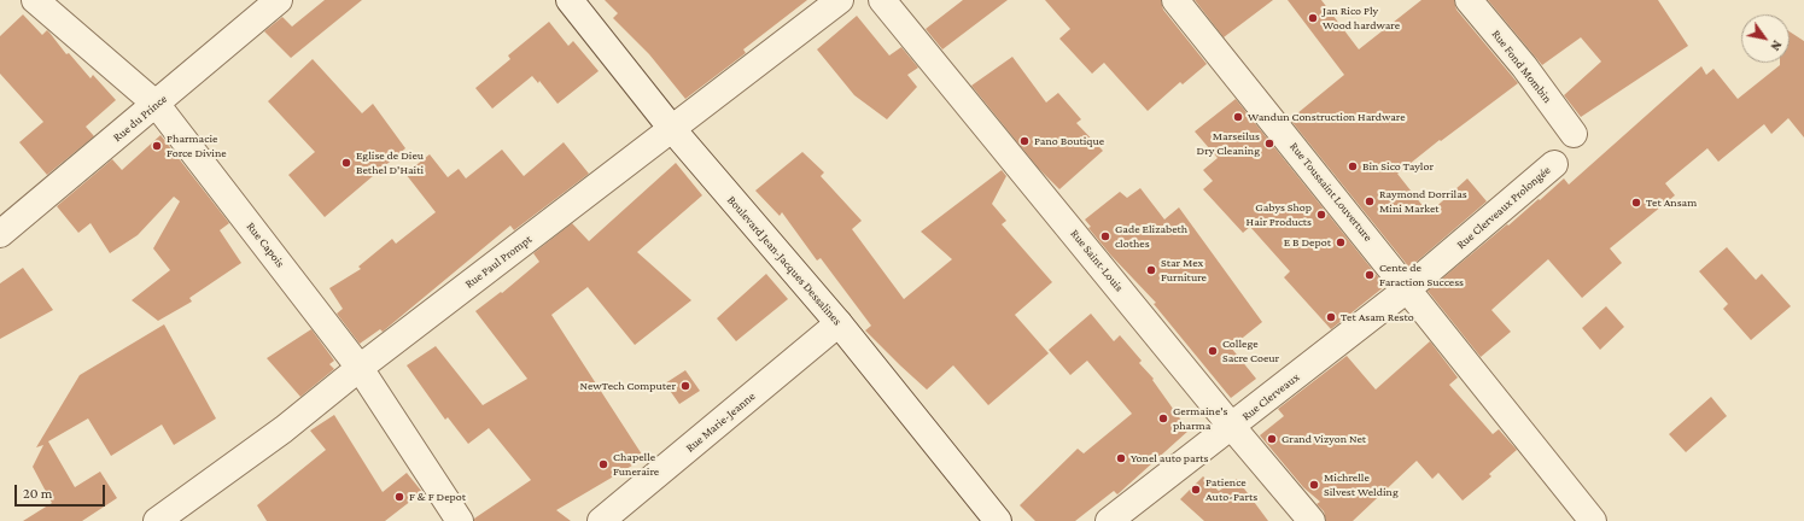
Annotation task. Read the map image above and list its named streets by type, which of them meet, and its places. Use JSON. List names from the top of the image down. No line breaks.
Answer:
{"streets":{"street":["Rue Fond Mombin","Rue du Prince","Rue Toussaint Louverture","Rue Clerveaux Prolongée","Rue Capois","Boulevard Jean-Jacques Dessalines","Rue Saint-Louis","Rue Paul Prompt","Rue Clerveaux","Rue Marie-Jeanne"]},"crossings":[["Rue du Prince","Rue Capois"],["Rue Toussaint Louverture","Rue Clerveaux Prolongée"],["Rue Toussaint Louverture","Rue Clerveaux"],["Rue Clerveaux Prolongée","Rue Clerveaux"],["Rue Capois","Rue Paul Prompt"],["Boulevard Jean-Jacques Dessalines","Rue Paul Prompt"],["Boulevard Jean-Jacques Dessalines","Rue Marie-Jeanne"],["Rue Saint-Louis","Rue Clerveaux"]],"places":["Jan Rico Ply Wood hardware","Wandun Construction Hardware","Pano Boutique","Marseilus Dry Cleaning","Pharmacie Force Divine","Eglise de Dieu Bethel D'Haiti","Bin Sico Taylor","Raymond Dorrilas Mini Market","Tet Ansam","Gabys Shop Hair Products","Gade Elizabeth clothes","E B Depot","Star Mex Furniture","Cente de Faraction Success","Tet Asam Resto","College Sacre Coeur","NewTech Computer","Germaine's pharma","Grand Vizyon Net","Yonel auto parts","Chapelle Funeraire","Michrelle Silvest Welding","Patience Auto-Parts","F & F Depot"],"scale_bar":"20 m","north":"bottom right"}
